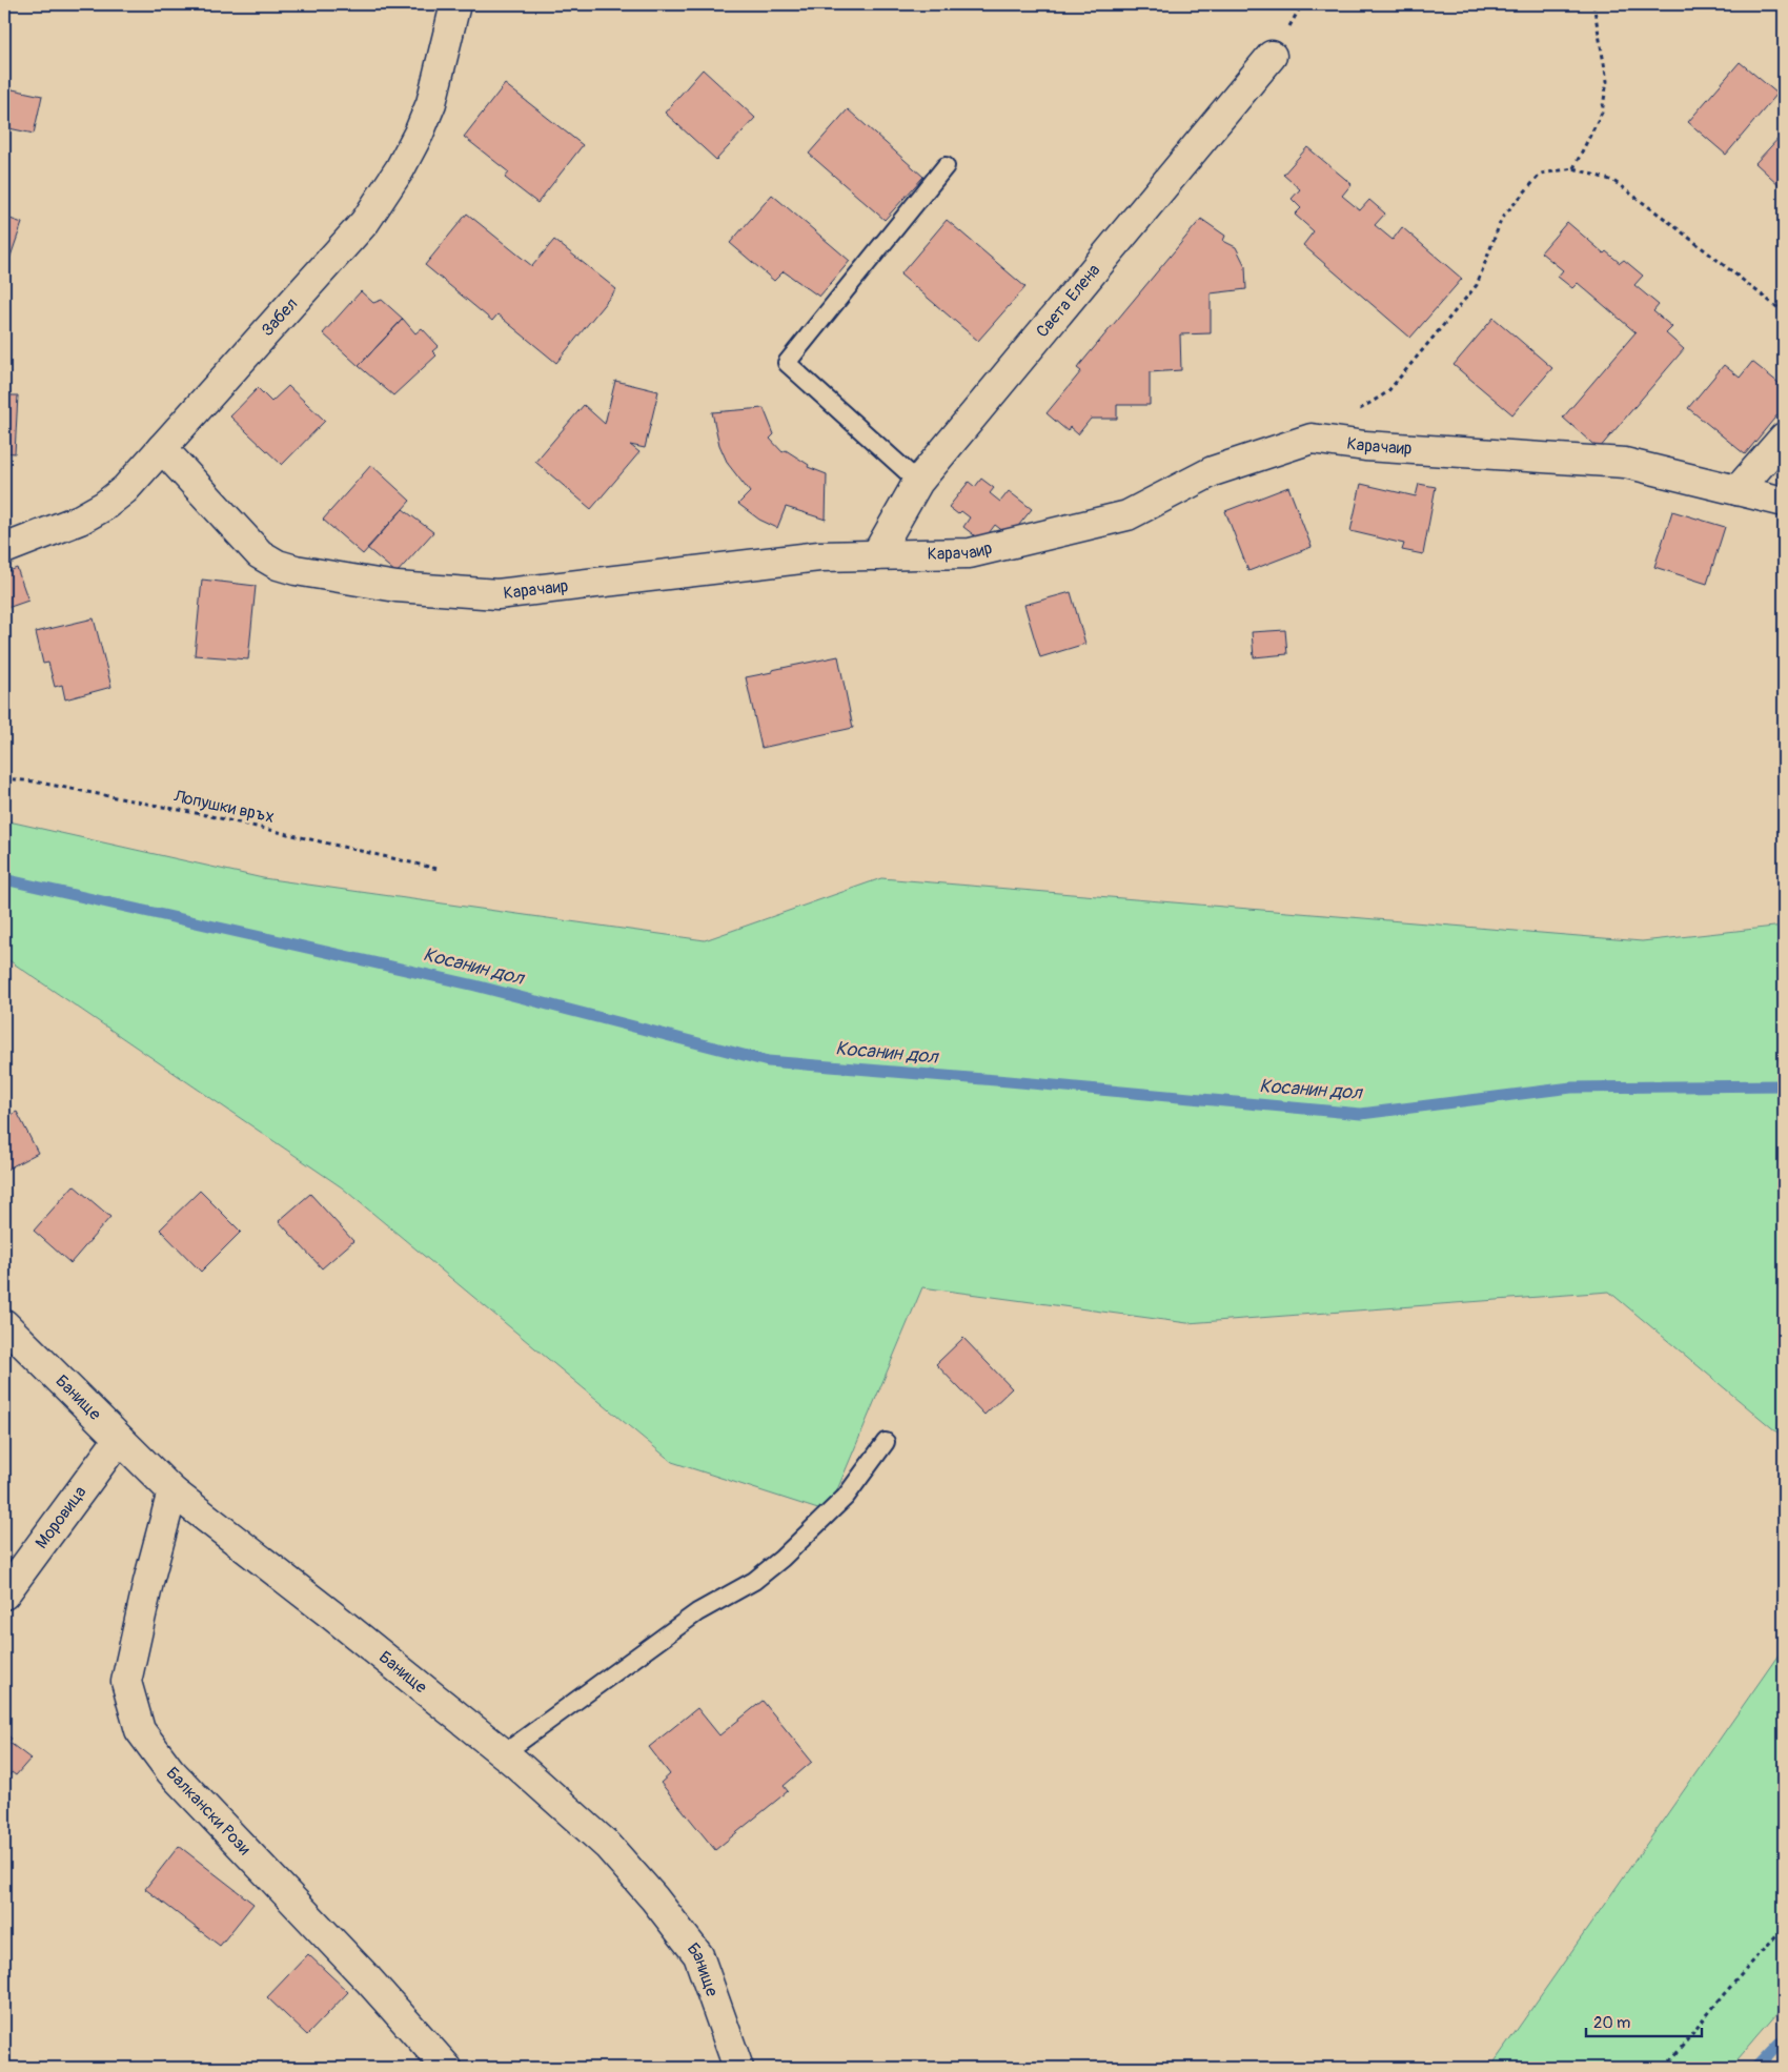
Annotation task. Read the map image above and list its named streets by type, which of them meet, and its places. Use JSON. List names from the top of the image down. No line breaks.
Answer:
{"streets":{"street":["Света Елена","Забел","Карачаир","Банище","Моровица","Балкански Рози"],"path":["Лопушки връх"]},"crossings":[["Света Елена","Карачаир"],["Забел","Карачаир"],["Банище","Моровица"],["Банище","Балкански Рози"]],"water":["Косанин дол"],"scale_bar":"20 m"}
